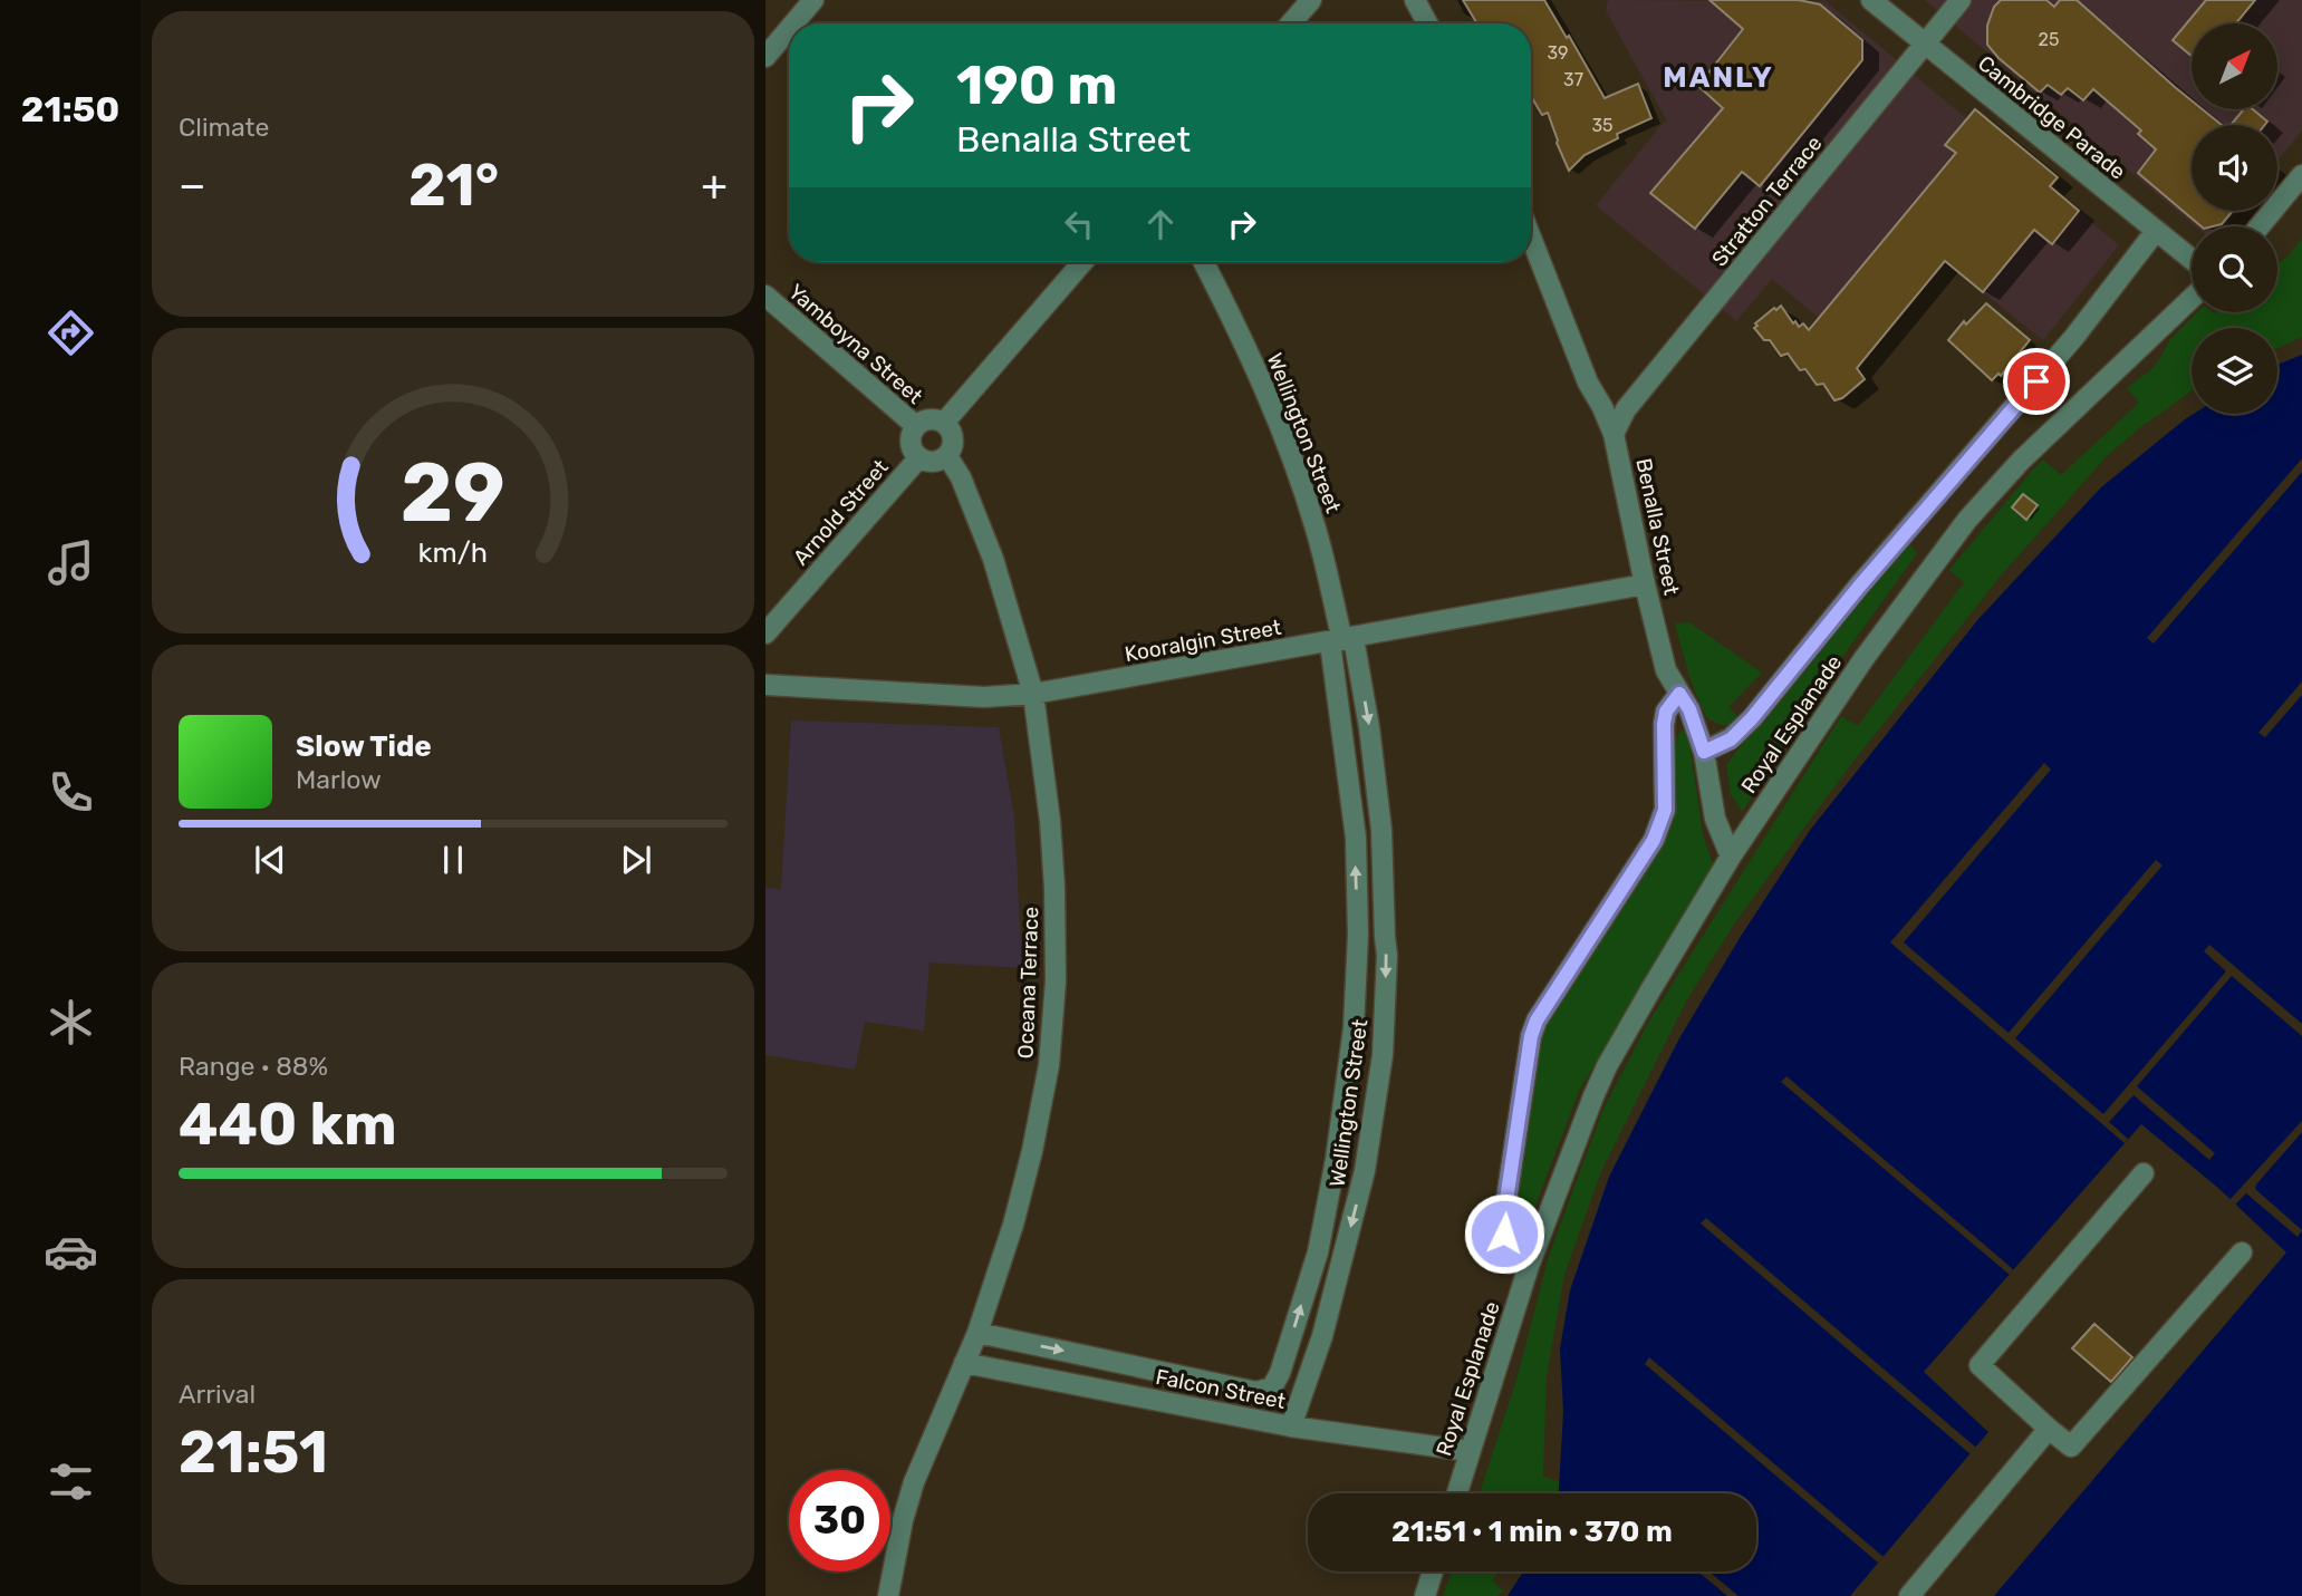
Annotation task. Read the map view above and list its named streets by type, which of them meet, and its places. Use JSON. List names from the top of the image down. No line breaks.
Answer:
{"streets":{"street":["Cambridge Parade","Stratton Terrace","Yamboyna Street","Wellington Street","Arnold Street","Benalla Street","Kooralgin Street","Royal Esplanade","Oceana Terrace","Falcon Street"]},"crossings":[["Cambridge Parade","Stratton Terrace"],["Cambridge Parade","Royal Esplanade"],["Stratton Terrace","Benalla Street"],["Yamboyna Street","Arnold Street"],["Yamboyna Street","Oceana Terrace"],["Wellington Street","Kooralgin Street"],["Wellington Street","Falcon Street"],["Arnold Street","Oceana Terrace"],["Benalla Street","Kooralgin Street"],["Benalla Street","Royal Esplanade"],["Kooralgin Street","Oceana Terrace"],["Royal Esplanade","Falcon Street"],["Oceana Terrace","Falcon Street"]],"districts":["MANLY"],"house_numbers":["25","39","37","35"],"north":"top right","page":{"tabs":"21:50","tile":["Climate",["Range · 88%","440 km"],["Arrival","21:51"]],"turn":["190 m","Benalla Street"],"heat":["−","21°","+"],"song":["Slow Tide","Marlow"],"limit":"30","trip":"21:51 · 1 min · 370 m","gauge":["29","km/h"]}}
